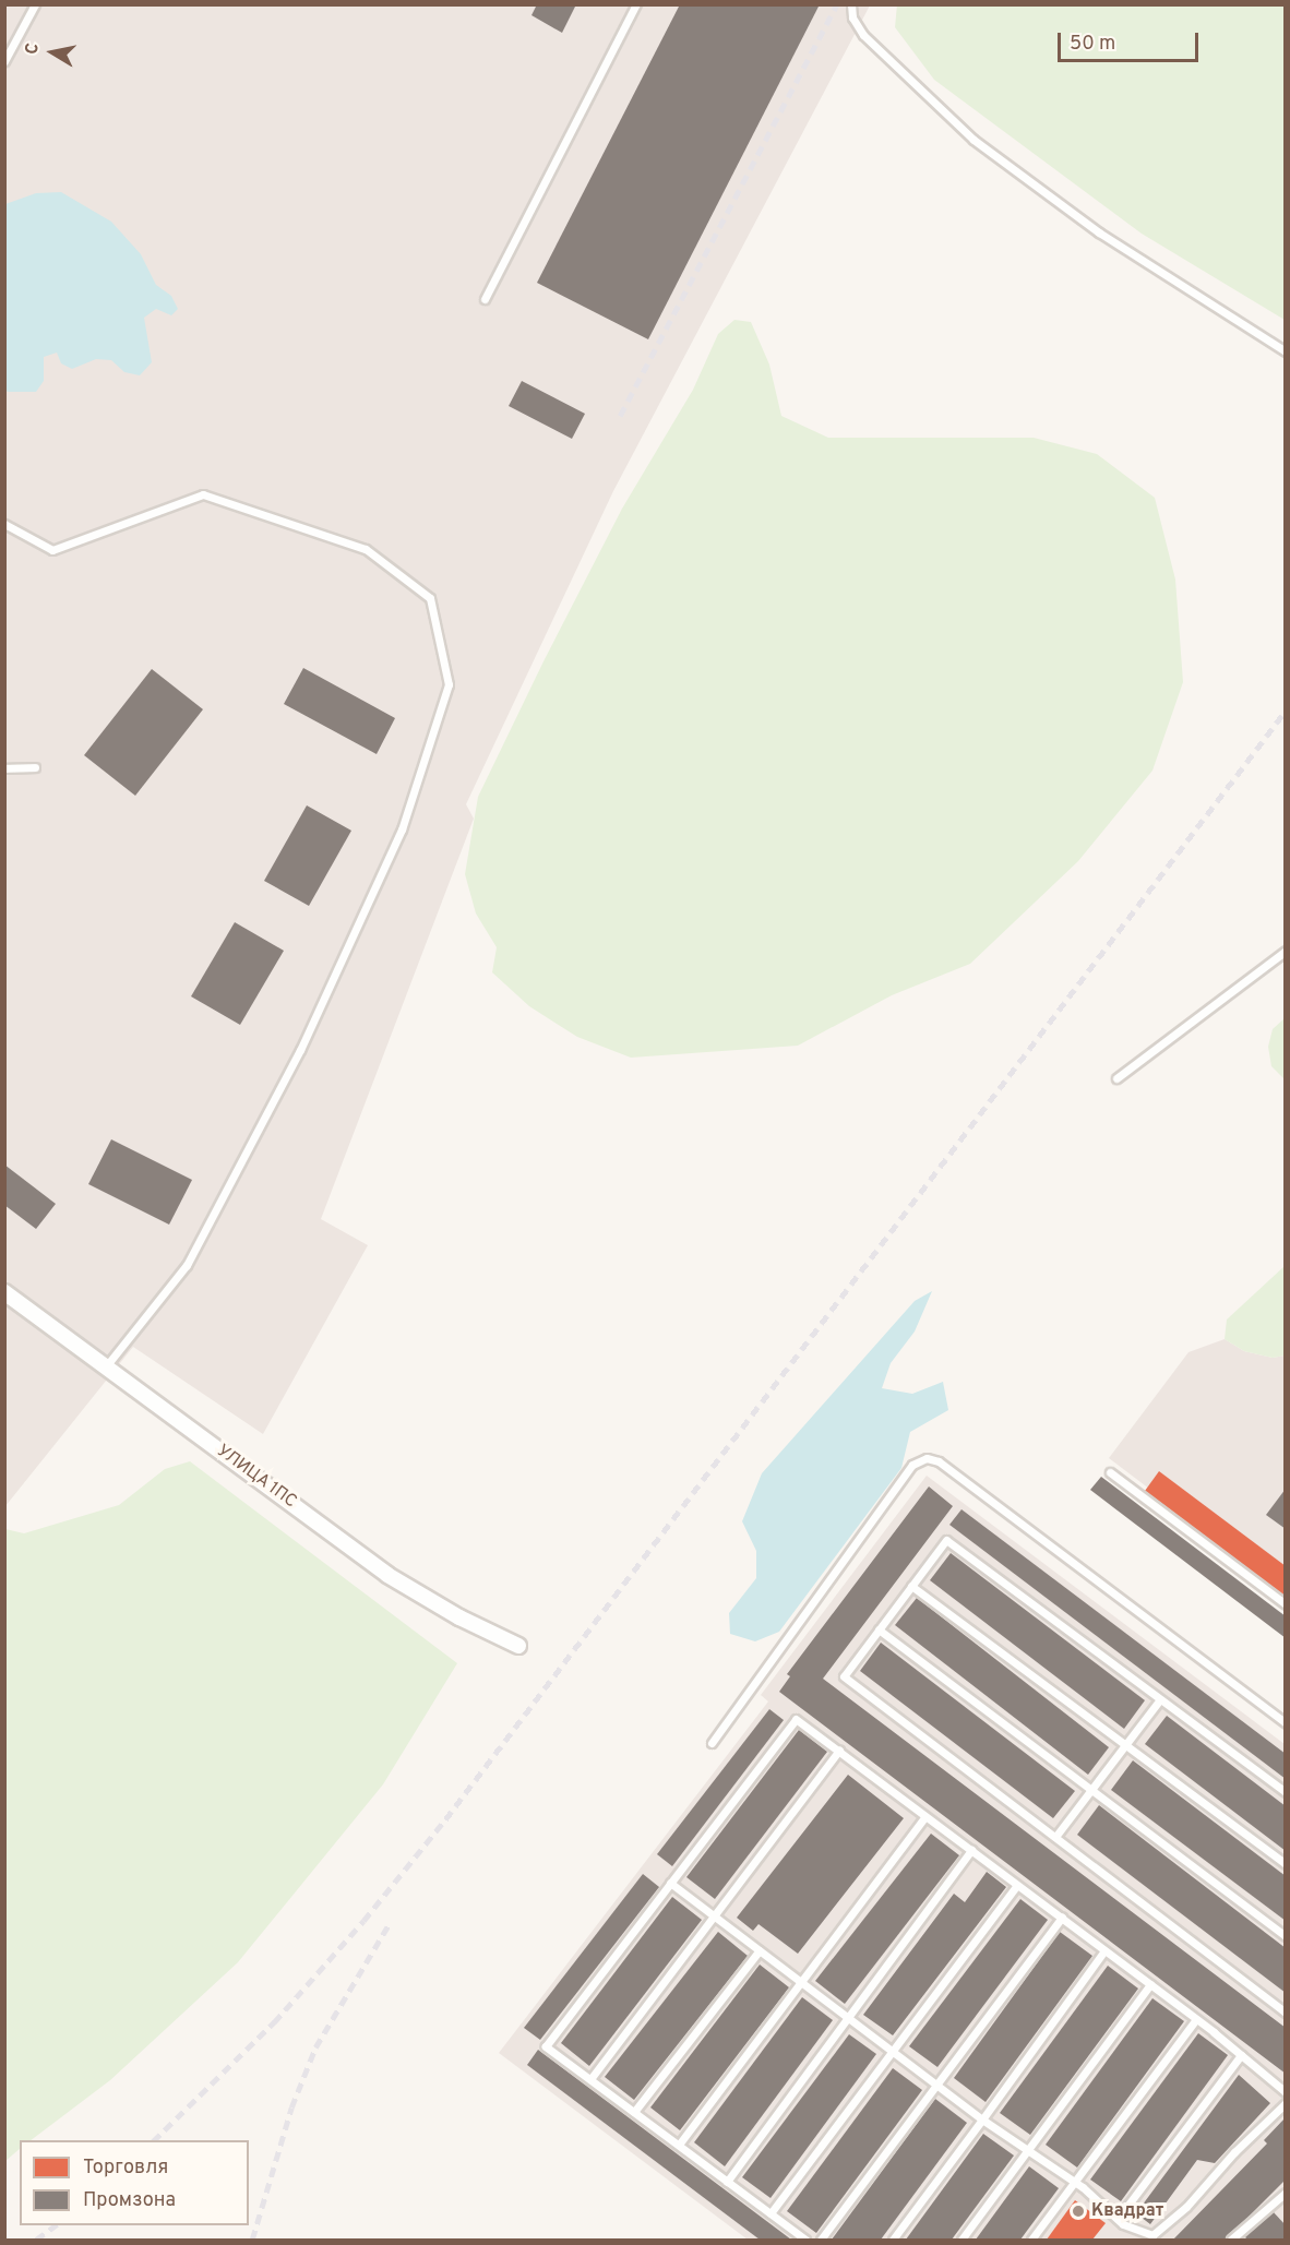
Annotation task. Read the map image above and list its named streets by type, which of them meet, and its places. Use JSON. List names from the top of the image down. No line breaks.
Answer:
{"streets":{"street":["УЛИЦА 1ПС"]},"places":["Квадрат"],"legend":["Торговля","Промзона"],"scale_bar":"50 m","north":"left"}
